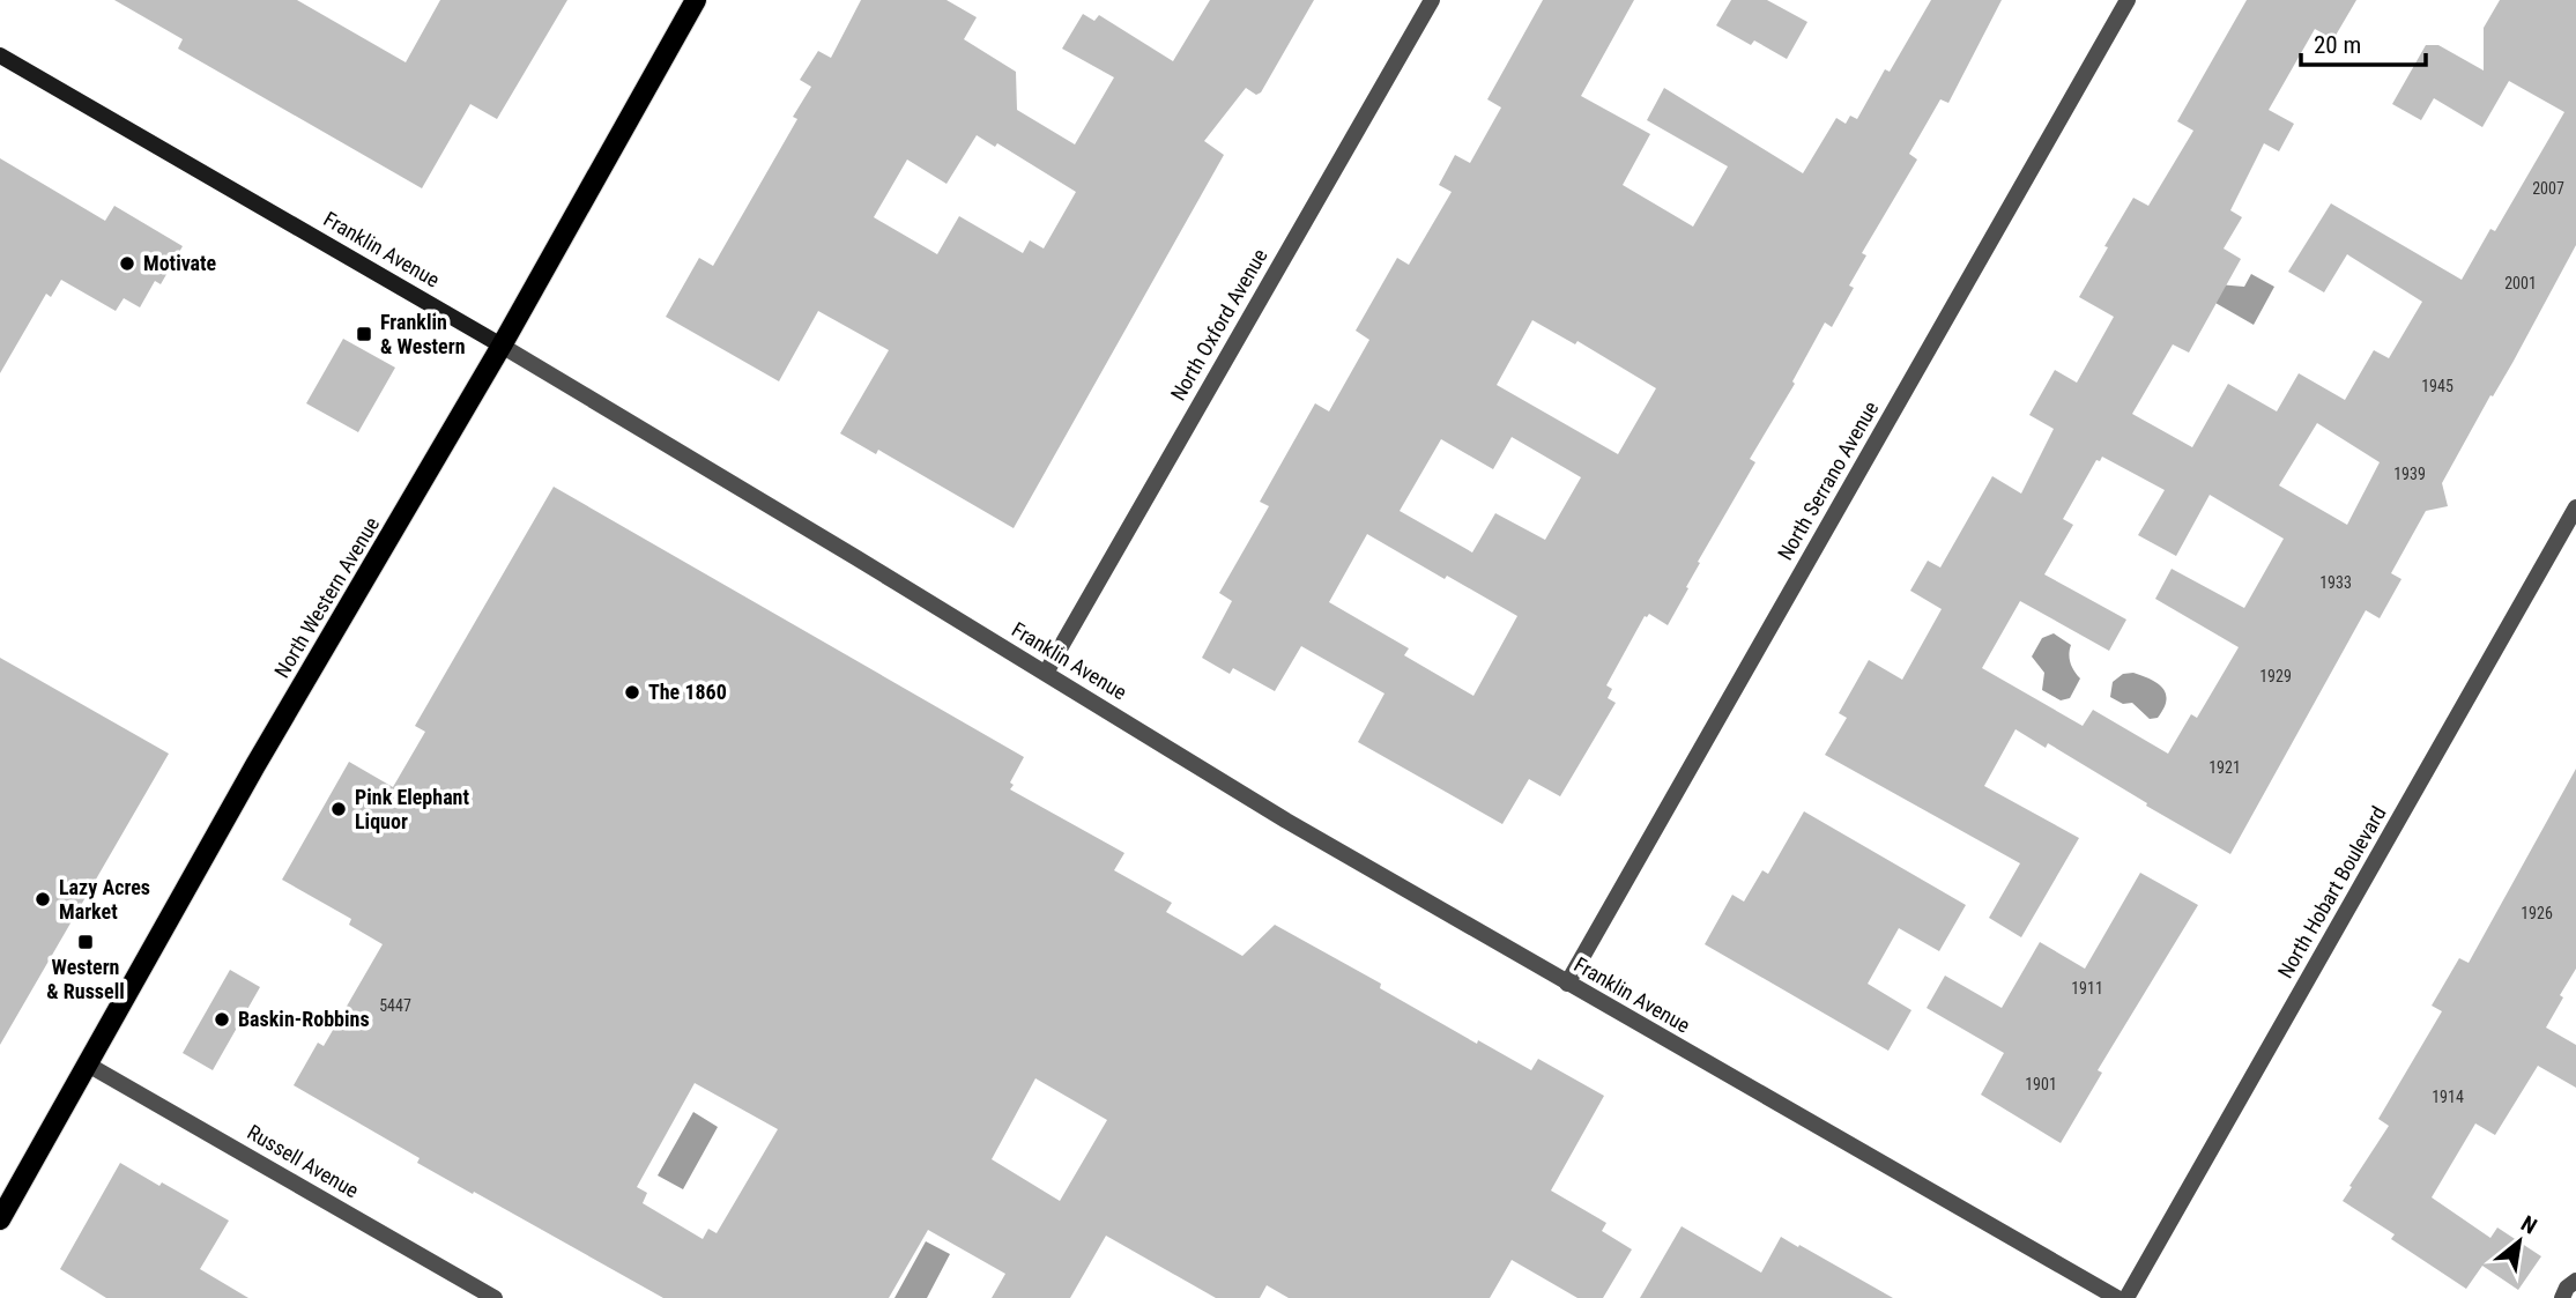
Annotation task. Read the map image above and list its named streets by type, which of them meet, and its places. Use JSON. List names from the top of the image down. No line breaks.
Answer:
{"streets":{"main road":["Franklin Avenue","North Western Avenue"],"street":["North Oxford Avenue","North Serrano Avenue","North Hobart Boulevard","Russell Avenue"]},"crossings":[["Franklin Avenue","North Oxford Avenue"],["Franklin Avenue","North Serrano Avenue"],["Franklin Avenue","North Western Avenue"],["North Western Avenue","Russell Avenue"]],"places":{"other":["Motivate","The 1860","Pink Elephant Liquor","Lazy Acres Market","Baskin-Robbins"],"transit":["Franklin & Western","Western & Russell"]},"house_numbers":["2007","2001","1945","1939","1933","1929","1921","1926","1911","5447","1901","1914"],"scale_bar":"20 m","north":"top right"}
